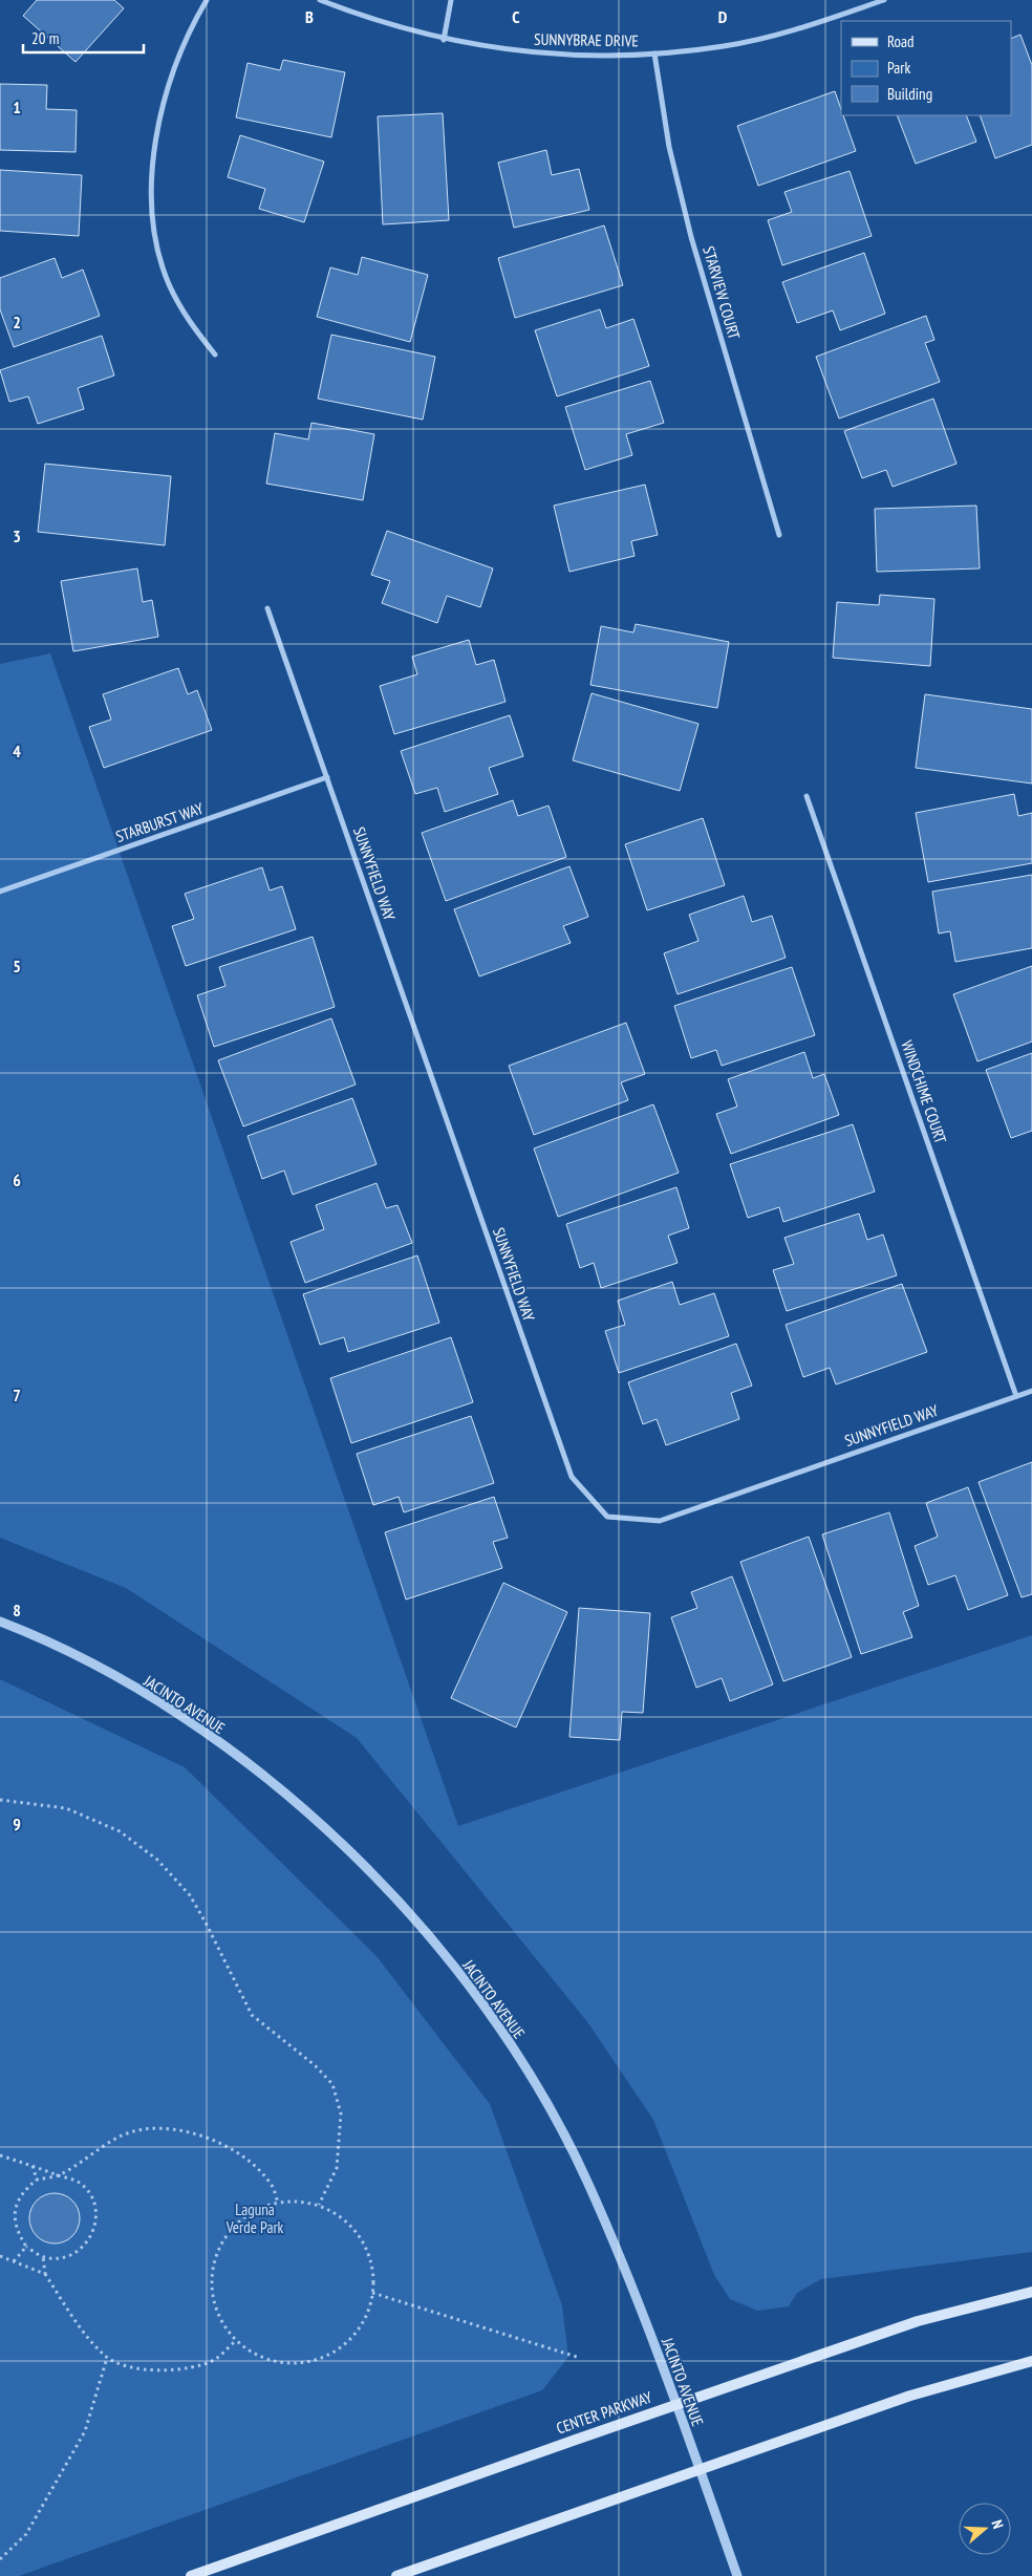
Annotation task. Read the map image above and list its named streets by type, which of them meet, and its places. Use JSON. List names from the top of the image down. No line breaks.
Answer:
{"streets":{"main road":["CENTER PARKWAY"],"street":["SUNNYBRAE DRIVE","STARVIEW COURT","STARBURST WAY","SUNNYFIELD WAY","WINDCHIME COURT","JACINTO AVENUE"]},"crossings":[["SUNNYBRAE DRIVE","STARVIEW COURT"],["STARBURST WAY","SUNNYFIELD WAY"],["SUNNYFIELD WAY","WINDCHIME COURT"],["JACINTO AVENUE","CENTER PARKWAY"]],"parks":["Laguna Verde Park"],"legend":["Road","Park","Building"],"scale_bar":"20 m","north":"right","grid":{"columns":["B","C","D"],"rows":["1","2","3","4","5","6","7","8","9"]}}
